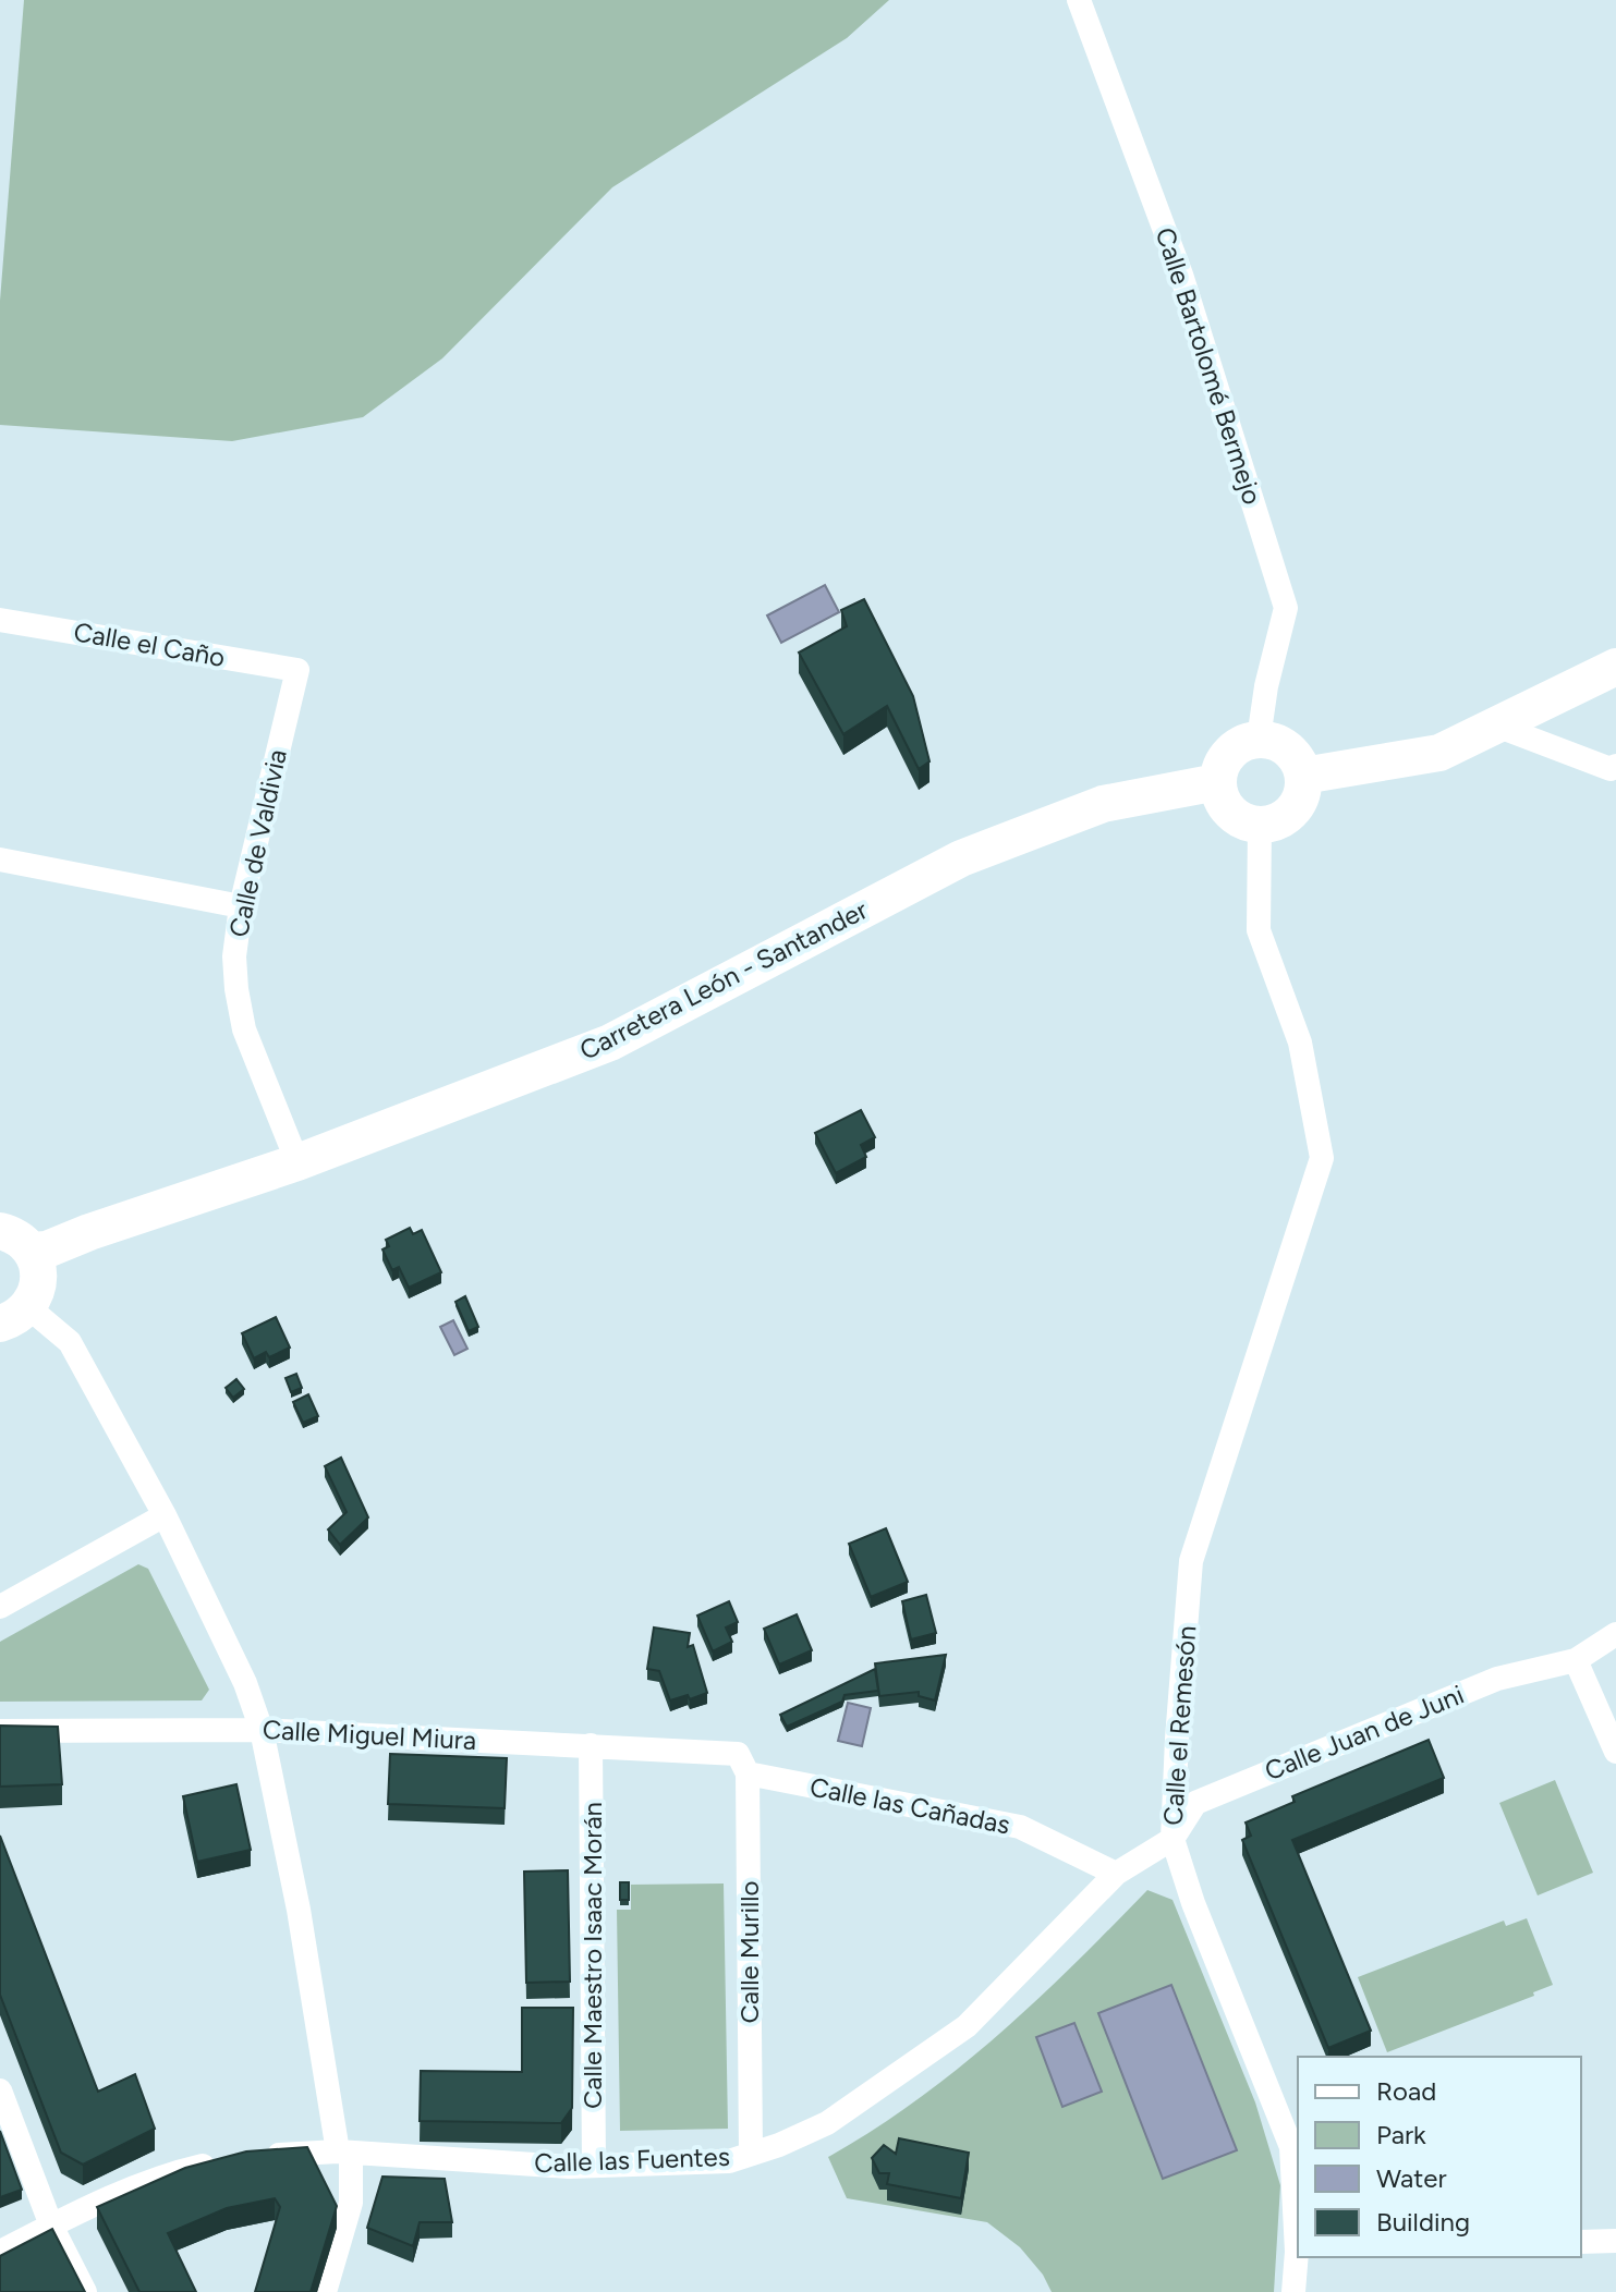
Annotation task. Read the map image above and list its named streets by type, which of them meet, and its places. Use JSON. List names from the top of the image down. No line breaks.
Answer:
{"streets":{"highway":["Carretera León - Santander"],"street":["Calle Bartolomé Bermejo","Calle el Caño","Calle de Valdivia","Calle el Remesón","Calle Juan de Juni","Calle Miguel Miura","Calle las Cañadas","Calle Murillo","Calle Maestro Isaac Morán","Calle las Fuentes"]},"crossings":[["Calle Bartolomé Bermejo","Carretera León - Santander"],["Calle Bartolomé Bermejo","Calle el Remesón"],["Calle el Caño","Calle de Valdivia"],["Calle de Valdivia","Carretera León - Santander"],["Carretera León - Santander","Calle el Remesón"],["Calle el Remesón","Calle Juan de Juni"],["Calle el Remesón","Calle las Fuentes"],["Calle Juan de Juni","Calle las Fuentes"],["Calle Miguel Miura","Calle las Cañadas"],["Calle Miguel Miura","Calle Murillo"],["Calle Miguel Miura","Calle Maestro Isaac Morán"],["Calle las Cañadas","Calle Murillo"],["Calle las Cañadas","Calle las Fuentes"],["Calle Murillo","Calle las Fuentes"],["Calle Maestro Isaac Morán","Calle las Fuentes"]],"legend":["Road","Park","Water","Building"]}
